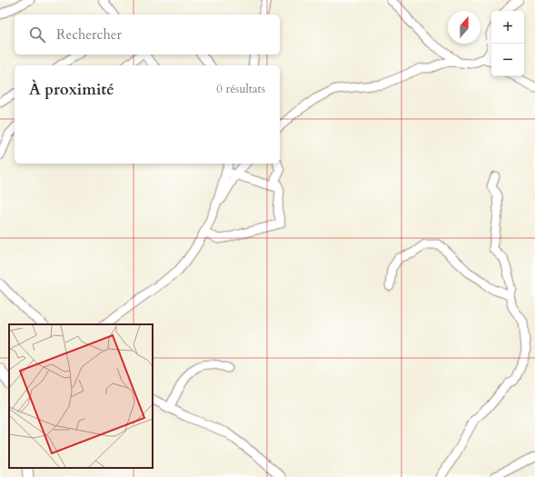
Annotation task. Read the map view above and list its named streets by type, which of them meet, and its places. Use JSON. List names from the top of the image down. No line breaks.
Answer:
{"north":"top","page":{"map_buttons":["+","−"],"search":"Rechercher","heading":["À proximité","0 résultats"]}}
